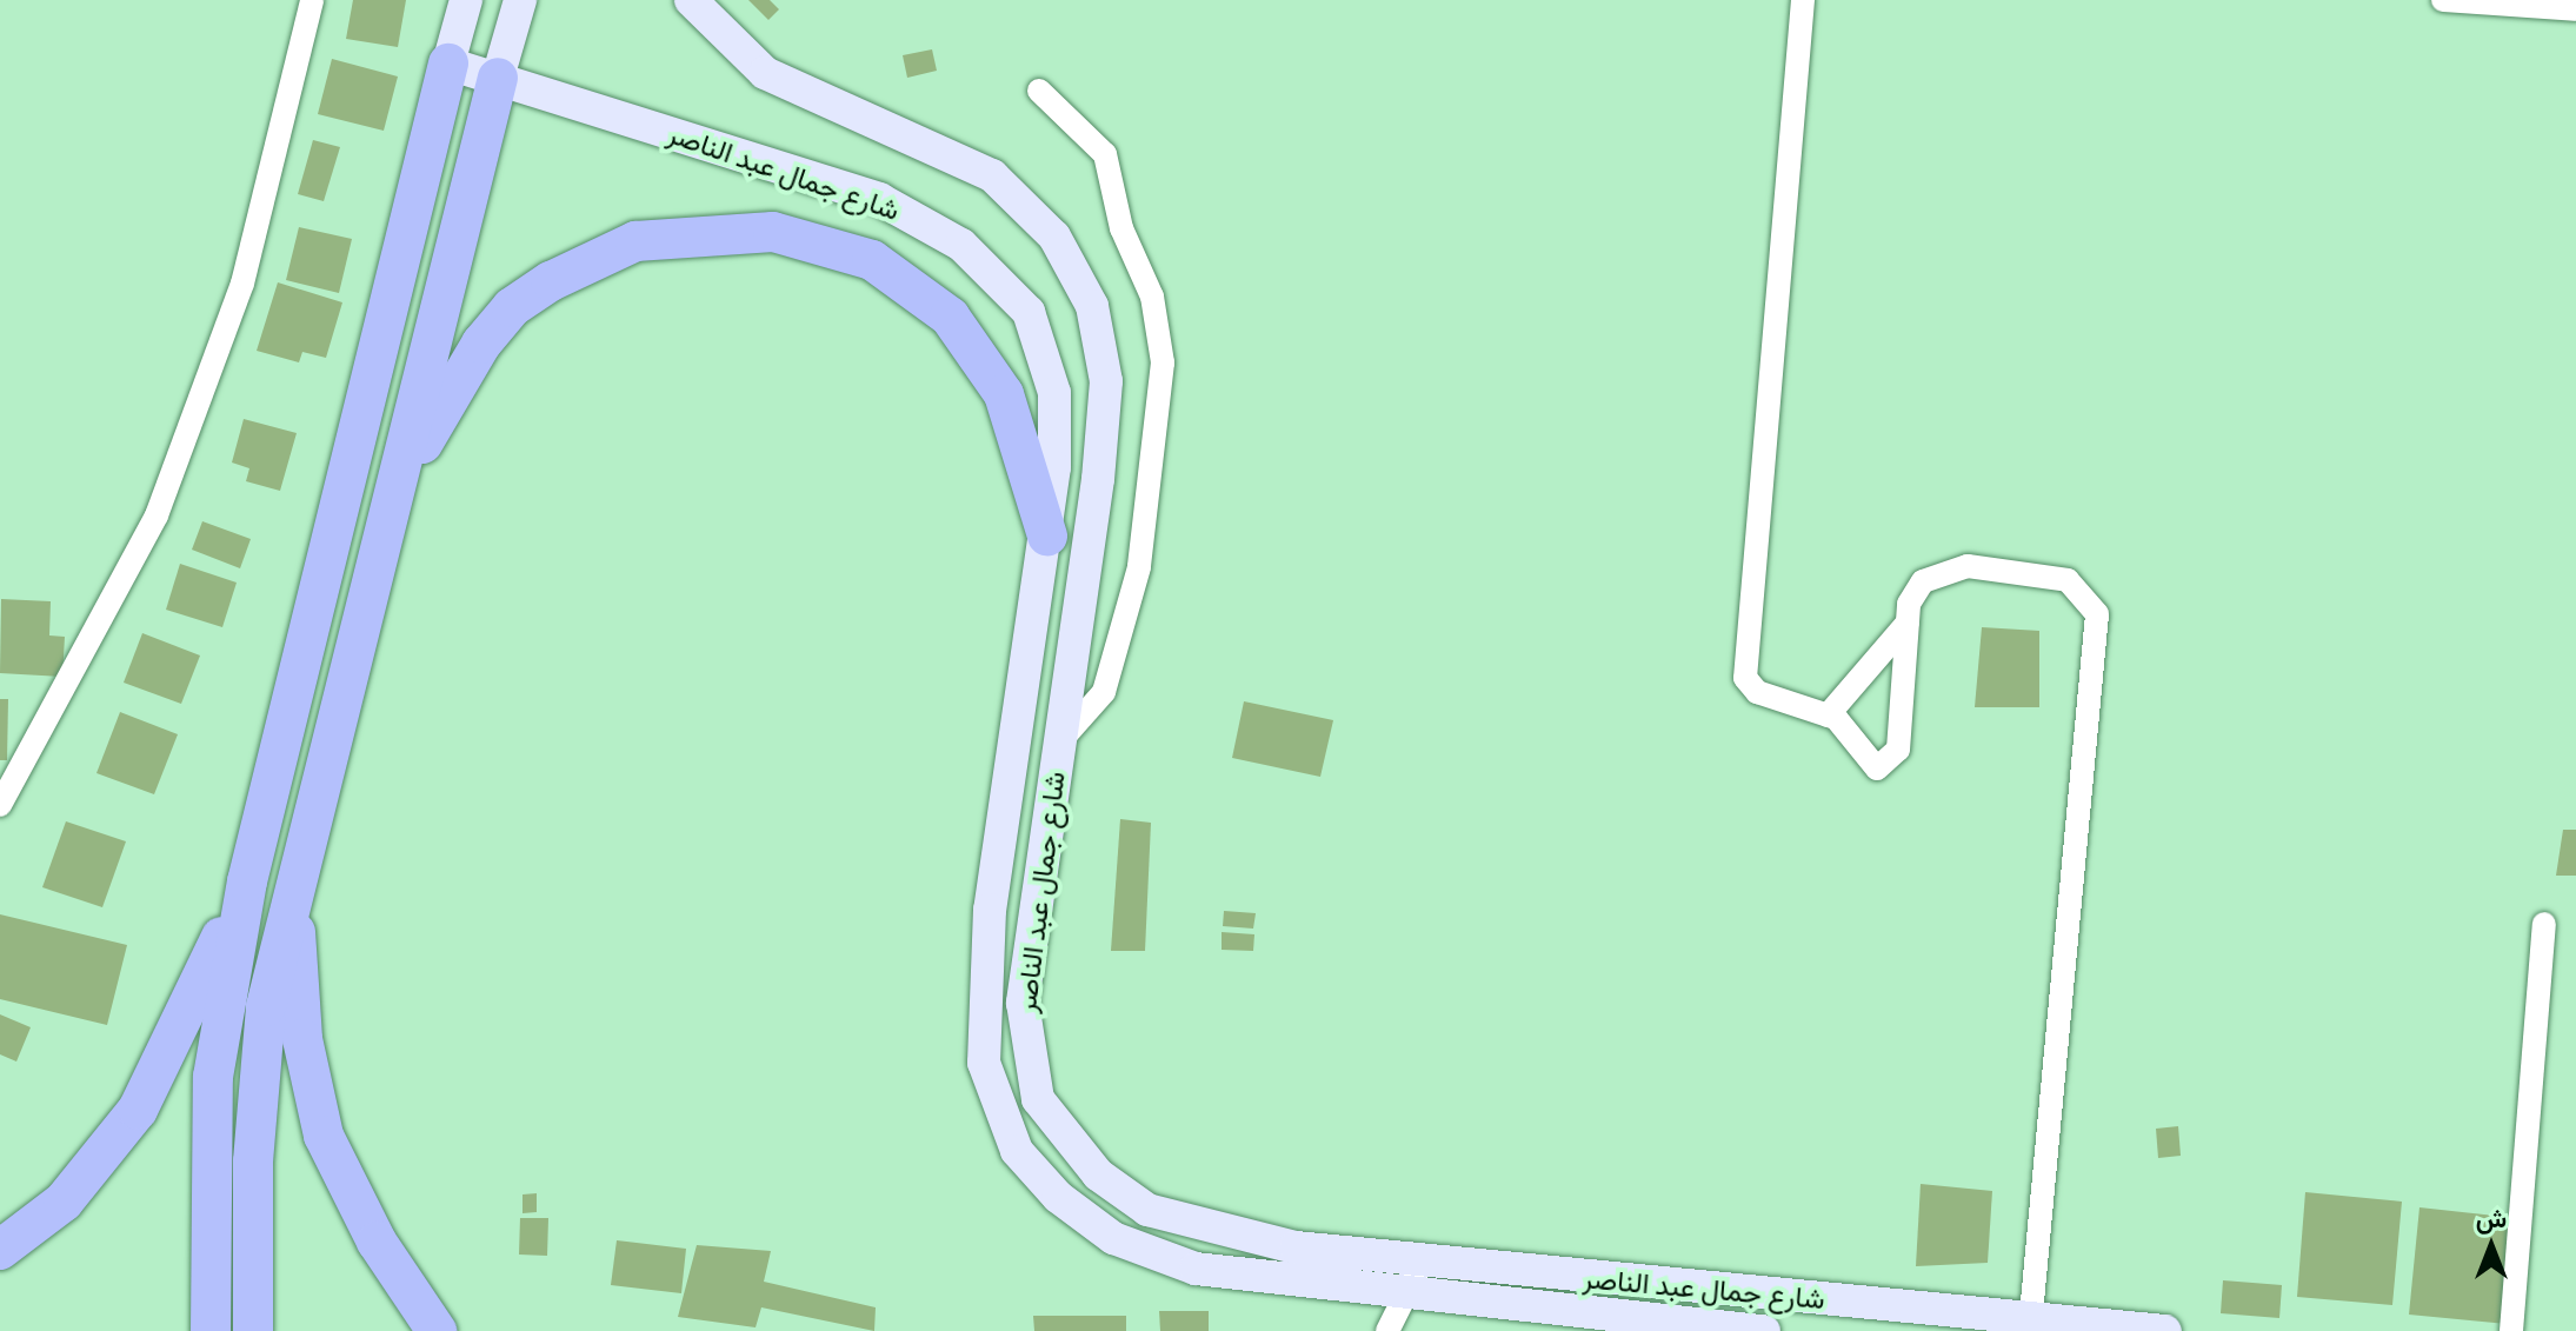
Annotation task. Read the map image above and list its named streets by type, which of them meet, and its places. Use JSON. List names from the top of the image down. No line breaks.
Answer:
{"streets":{"main road":["شارع جمال عبد الناصر"]},"north":"top"}
